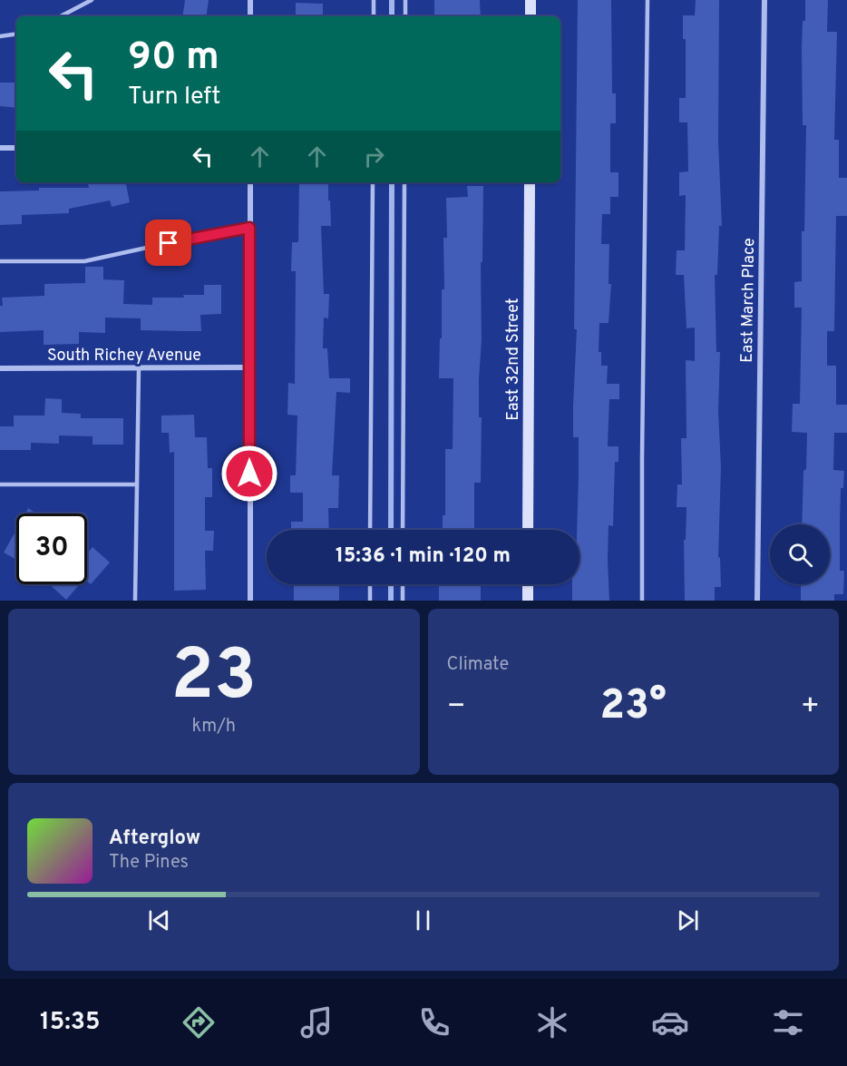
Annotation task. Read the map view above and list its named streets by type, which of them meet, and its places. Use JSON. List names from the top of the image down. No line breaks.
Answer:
{"streets":{"street":["East March Place","South Richey Avenue","East 32nd Street"]},"page":{"turn":["90 m","Turn left"],"limit":"30","trip":"15:36 · 1 min · 120 m","tile":[["23","km/h"],"Climate"],"heat":["−","23°","+"],"song":["Afterglow","The Pines"],"tabs":"15:35"}}
